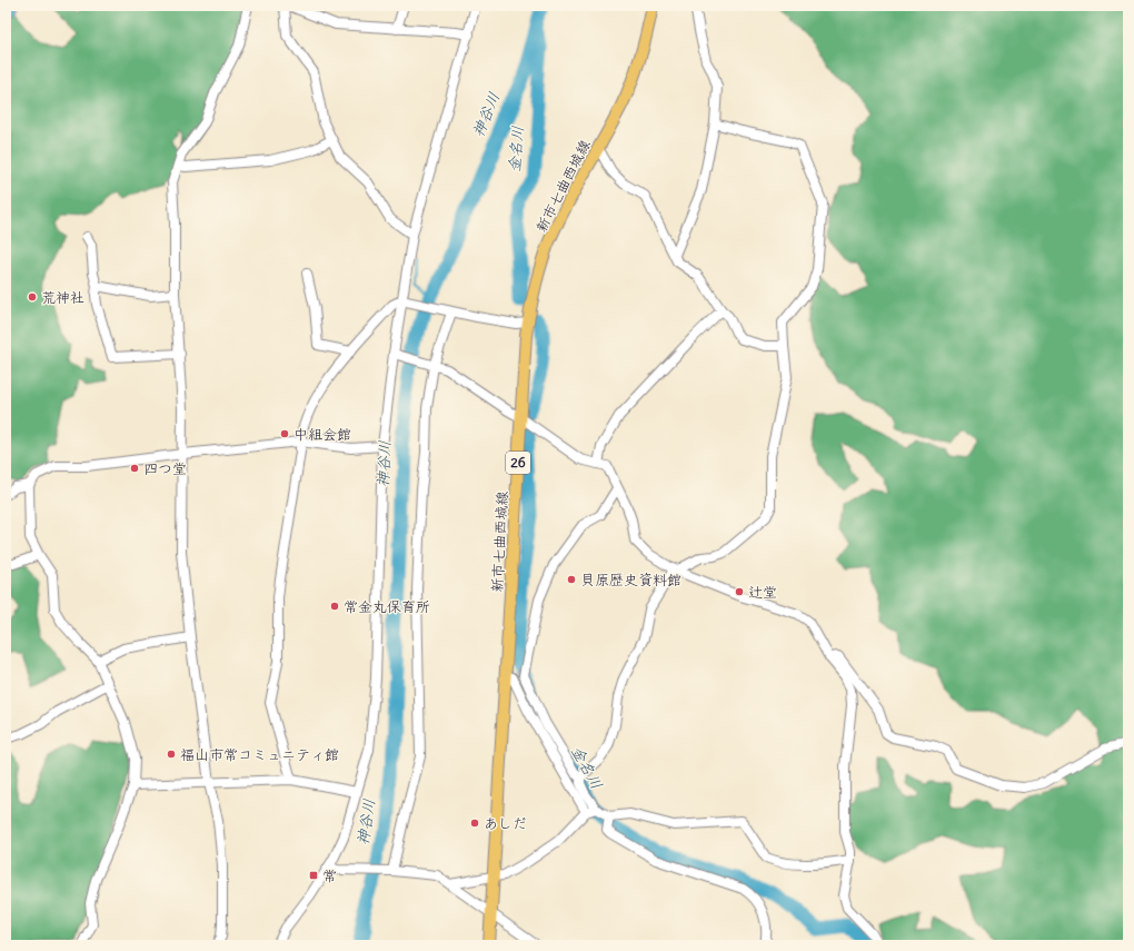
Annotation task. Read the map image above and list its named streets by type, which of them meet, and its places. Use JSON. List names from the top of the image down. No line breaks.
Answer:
{"streets":{"main road":["新市七曲西城線","26"]},"water":["神谷川","金名川"],"places":{"other":["荒神社","中組会館","四つ堂","貝原歴史資料館","辻堂","常金丸保育所","福山市常コミュニティ館","あしだ"],"transit":["常"]}}
